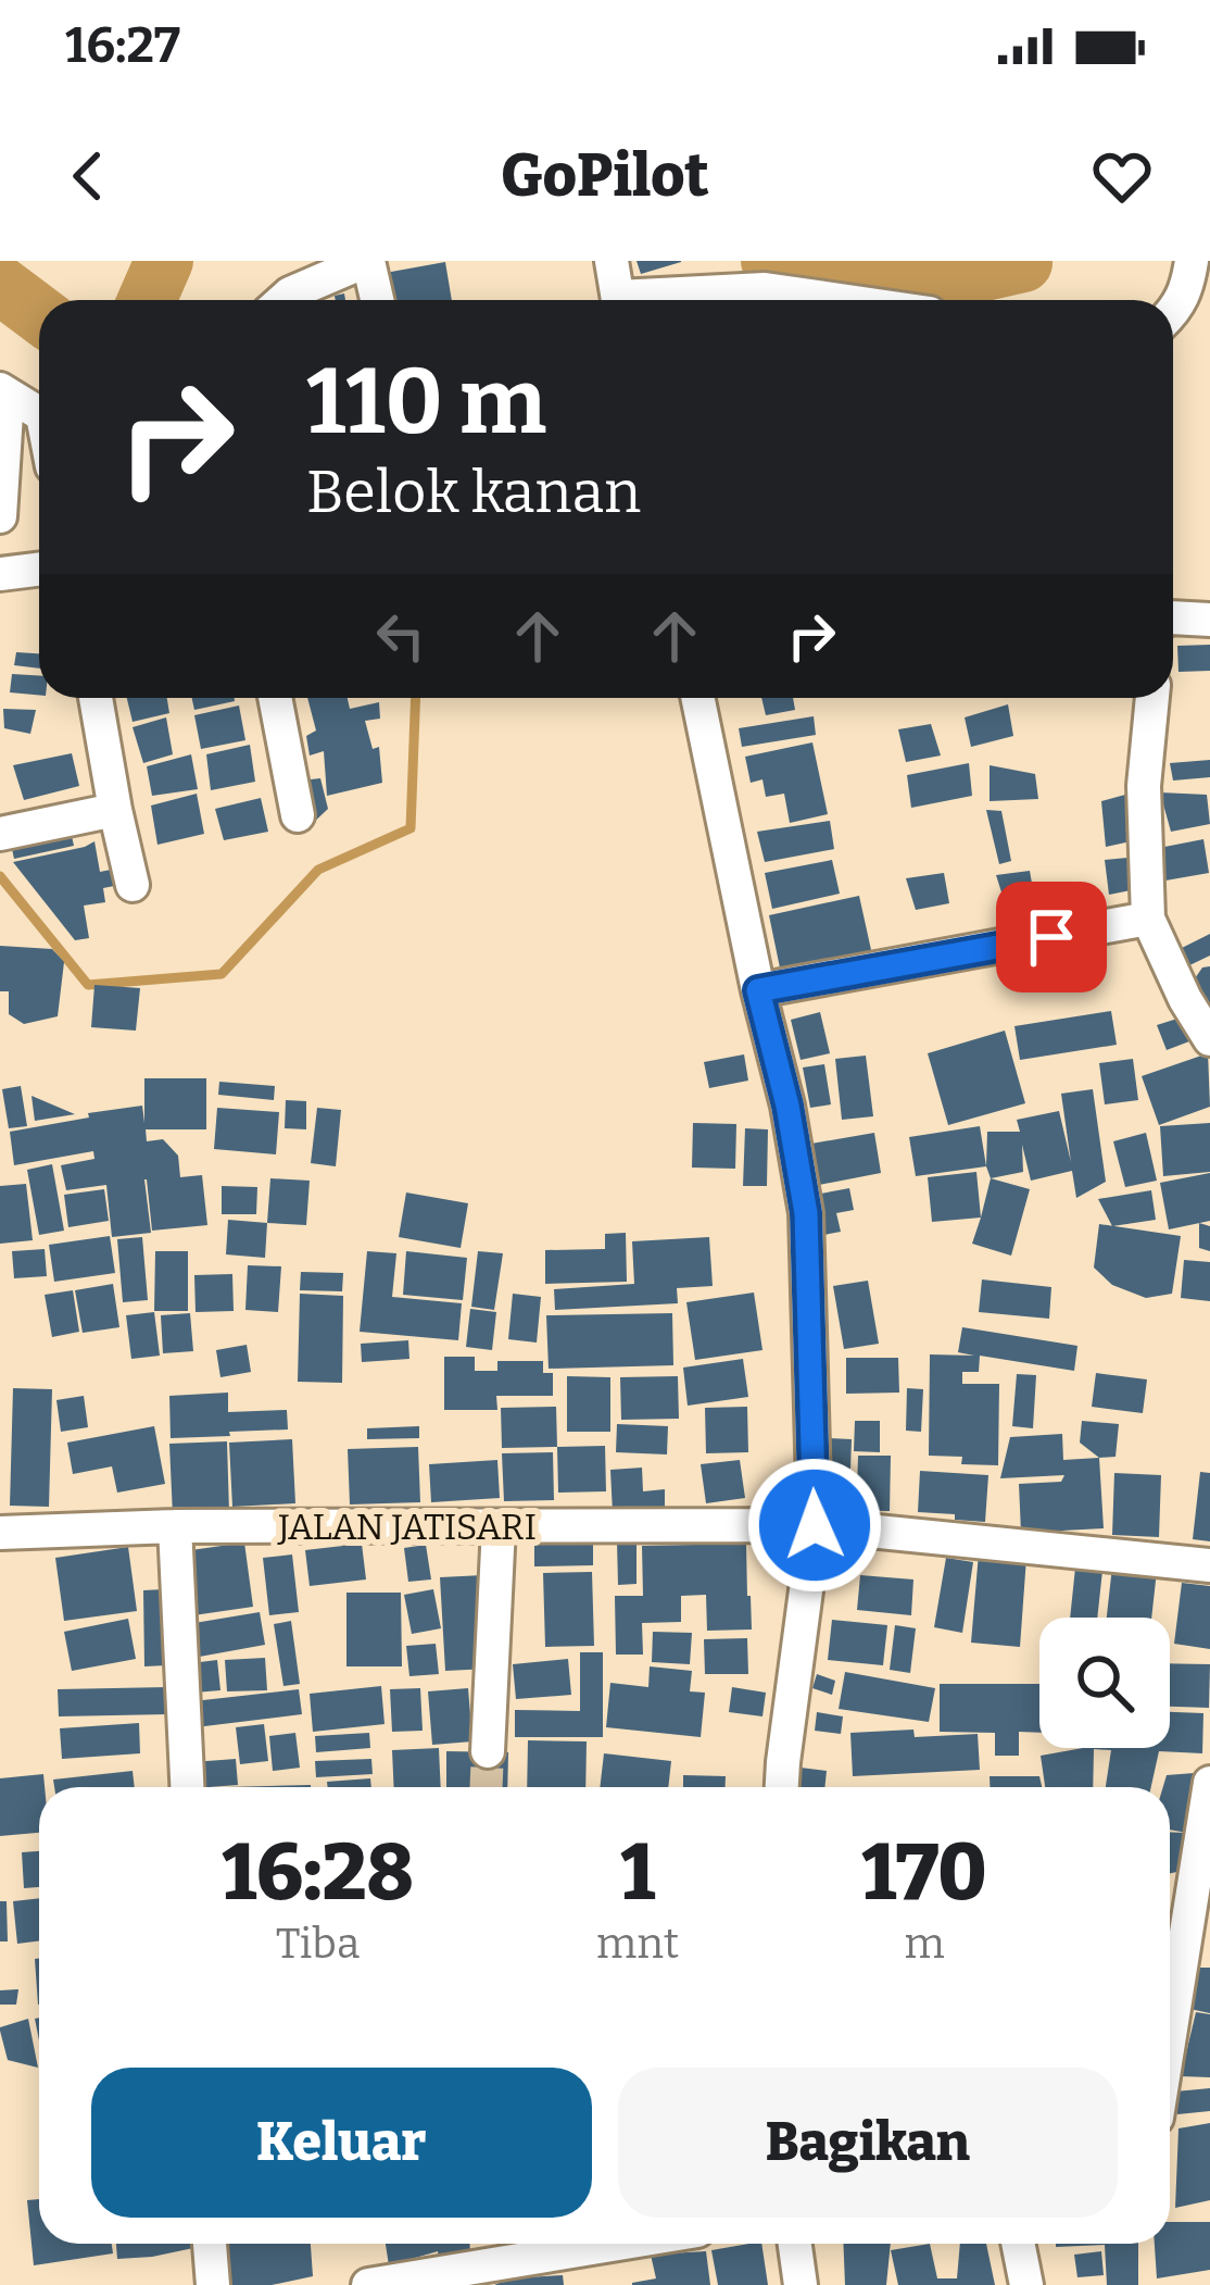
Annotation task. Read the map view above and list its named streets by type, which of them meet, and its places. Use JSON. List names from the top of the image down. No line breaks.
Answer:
{"streets":{"street":["JALAN JATISARI"]},"page":{"status":"16:27","header":"GoPilot","turn":["110 m","Belok kanan"],"eta":["16:28","Tiba","1","mnt","170","m"],"buttons":["Keluar","Bagikan"]}}
